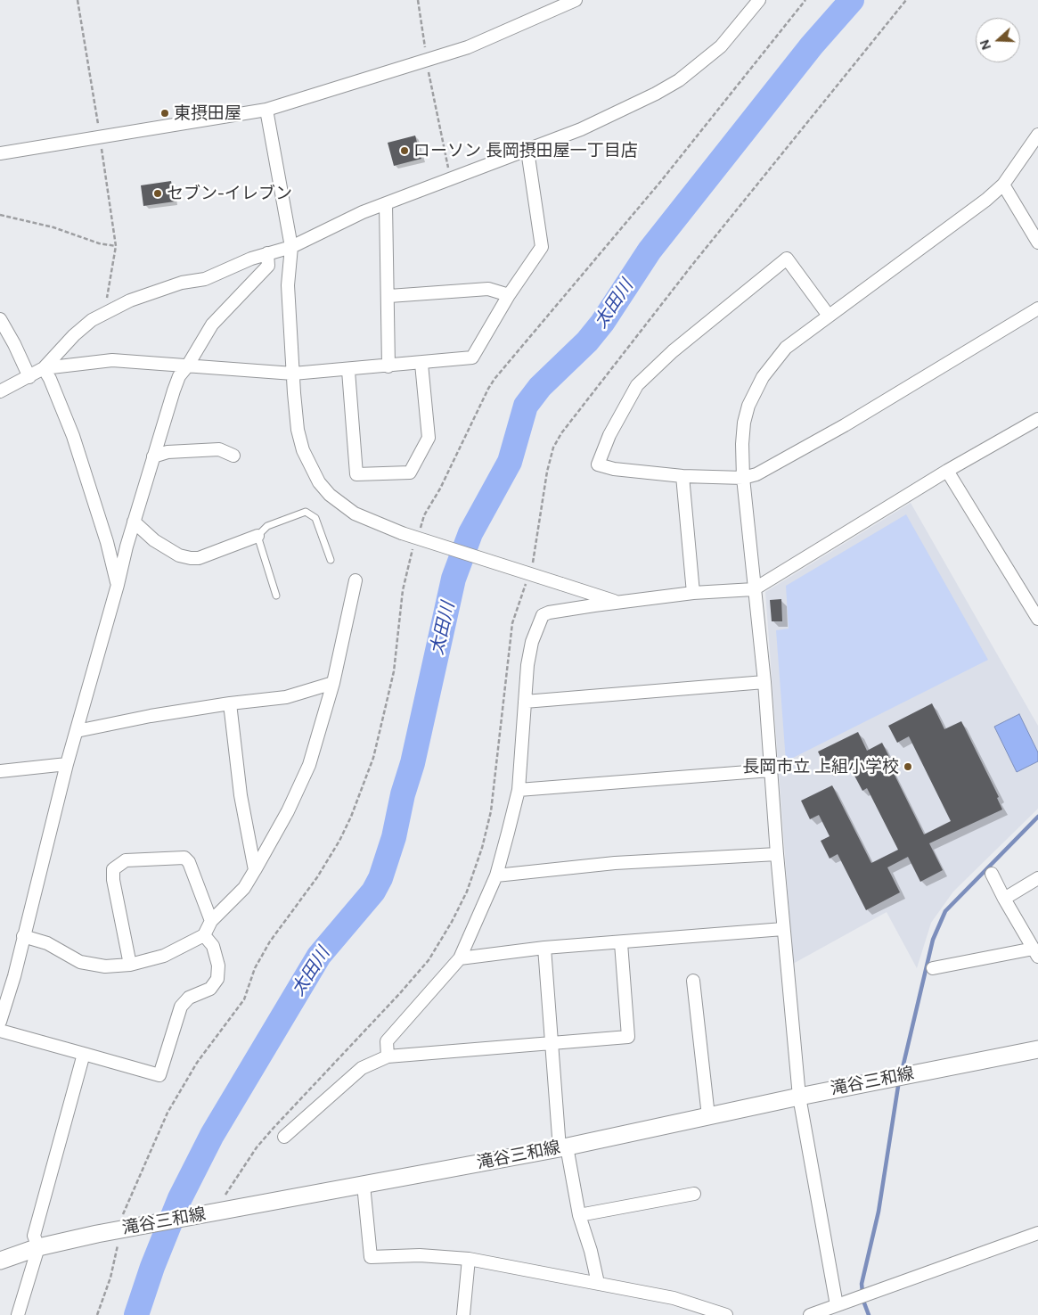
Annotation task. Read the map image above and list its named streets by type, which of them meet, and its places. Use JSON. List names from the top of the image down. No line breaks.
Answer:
{"streets":{"main road":["滝谷三和線"]},"water":["太田川"],"places":["東摂田屋","ローソン 長岡摂田屋一丁目店","セブン-イレブン","長岡市立 上組小学校"],"north":"left"}
